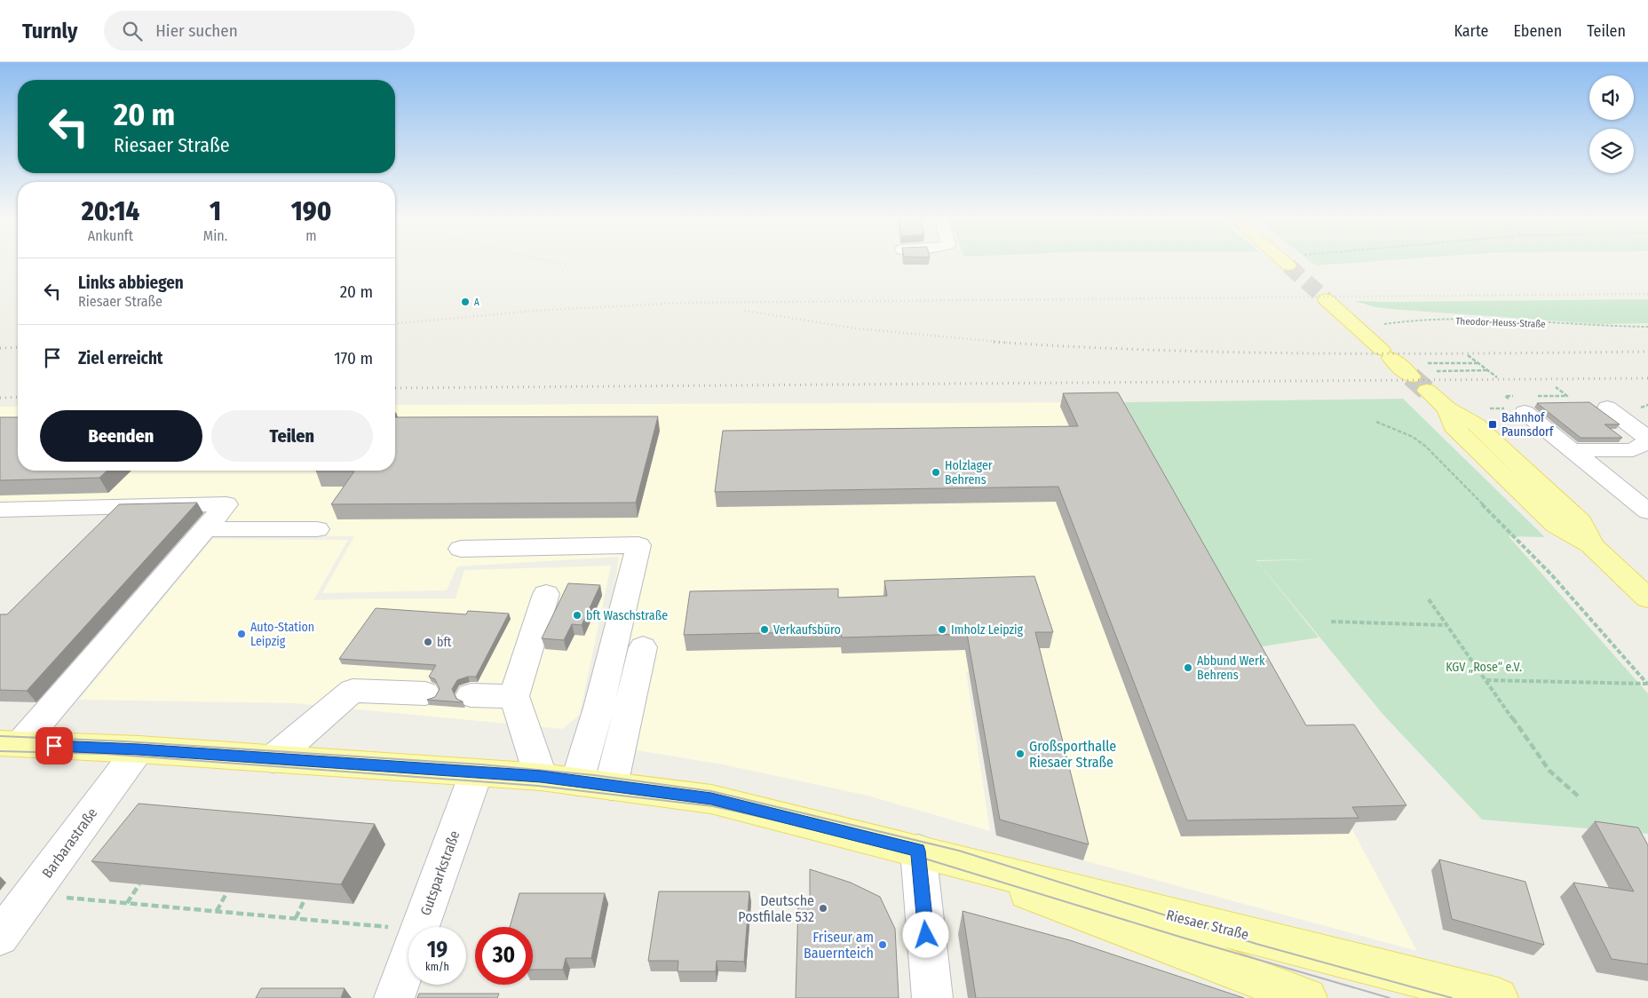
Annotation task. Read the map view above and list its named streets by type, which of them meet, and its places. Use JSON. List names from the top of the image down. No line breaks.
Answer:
{"streets":{"main road":["Riesaer Straße"],"street":["Barbarastraße","Gutsparkstraße"],"path":["Theodor-Heuss-Straße"]},"crossings":[["Barbarastraße","Riesaer Straße"],["Gutsparkstraße","Riesaer Straße"]],"parks":["KGV „Rose“ e.V."],"places":{"other":["A","Holzlager Behrens","bft Waschstraße","Verkaufsbüro","Imholz Leipzig","Auto-Station Leipzig","bft","Abbund Werk Behrens","Großsporthalle Riesaer Straße","Deutsche Postfilale 532","Friseur am Bauernteich"],"transit":["Bahnhof Paunsdorf"]},"page":{"header":"Turnly","search":"Hier suchen","nav":["Karte","Ebenen","Teilen"],"turn":["20 m","Riesaer Straße"],"eta":["20:14","Ankunft","1","Min.","190","m"],"list":[{"name":"Links abbiegen","note":"Riesaer Straße","value":"20 m"},{"name":"Ziel erreicht","value":"170 m"}],"buttons":["Beenden","Teilen"],"speed":"19 km/h","limit":"30"}}
